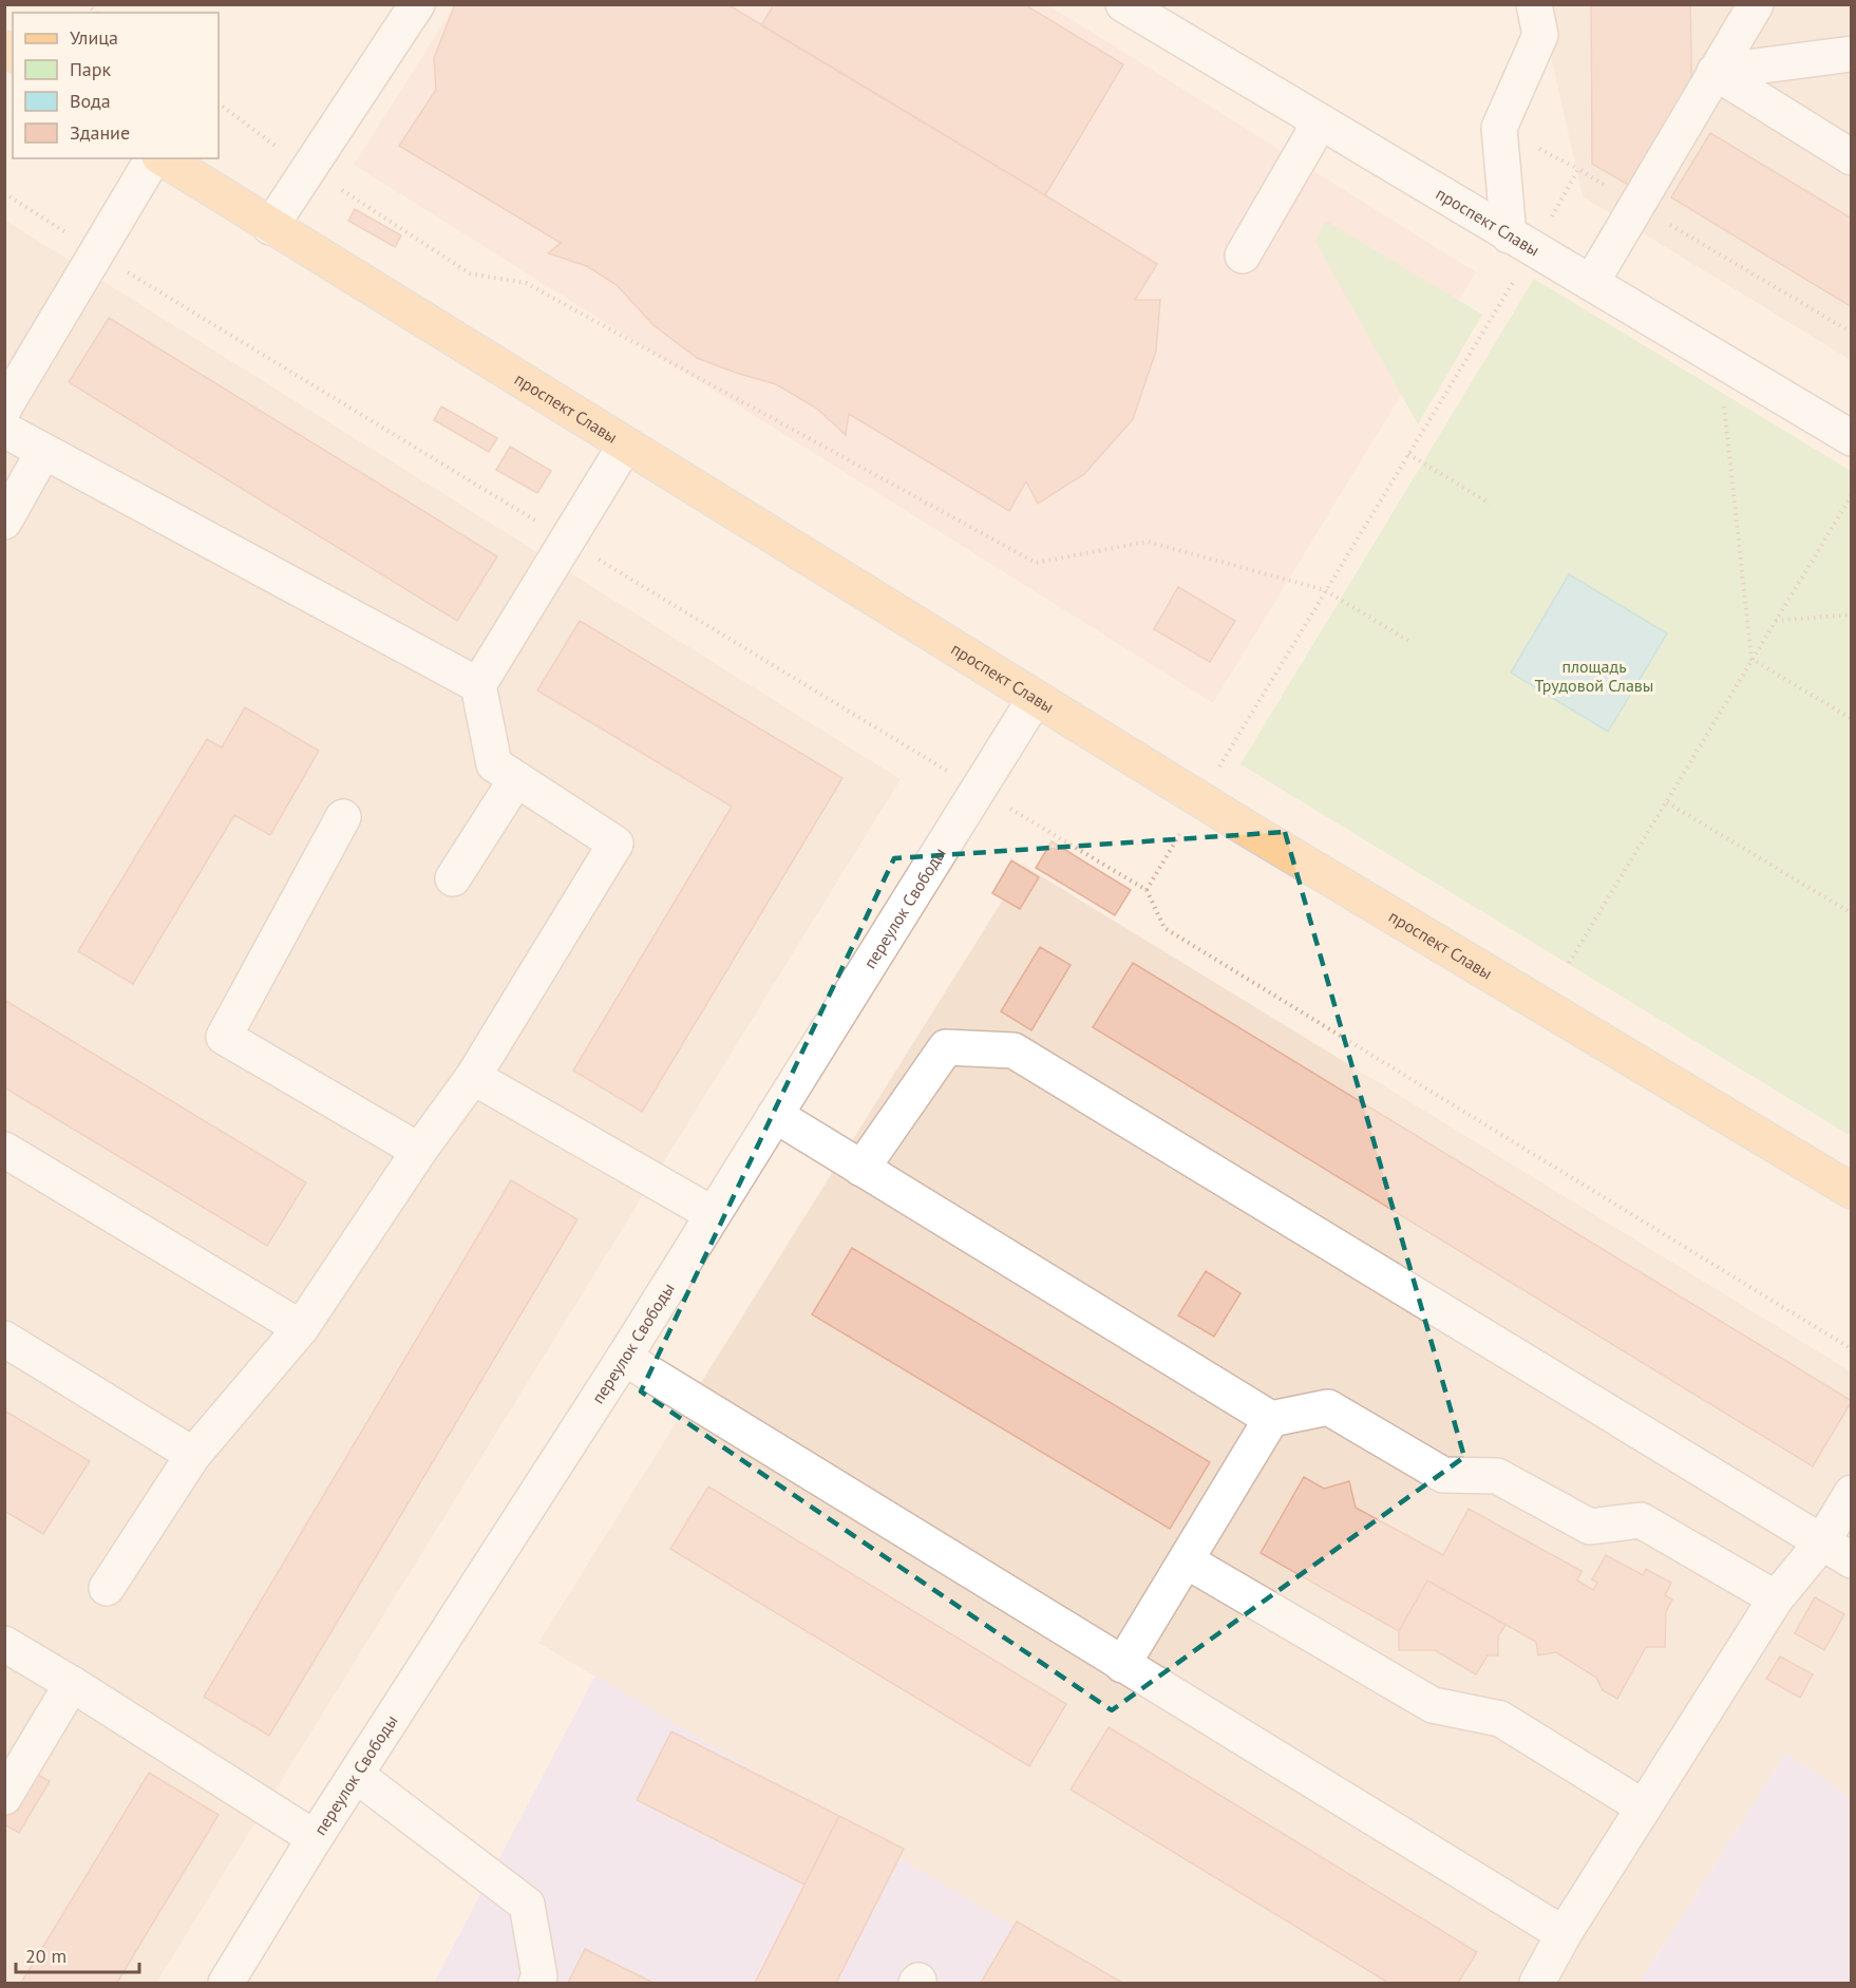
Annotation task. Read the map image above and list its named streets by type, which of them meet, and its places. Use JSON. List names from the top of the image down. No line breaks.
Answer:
{"streets":{"main road":["проспект Славы"],"street":["переулок Свободы"]},"crossings":[["проспект Славы","переулок Свободы"]],"parks":["площадь Трудовой Славы"],"legend":["Улица","Парк","Вода","Здание"],"scale_bar":"20 m"}
